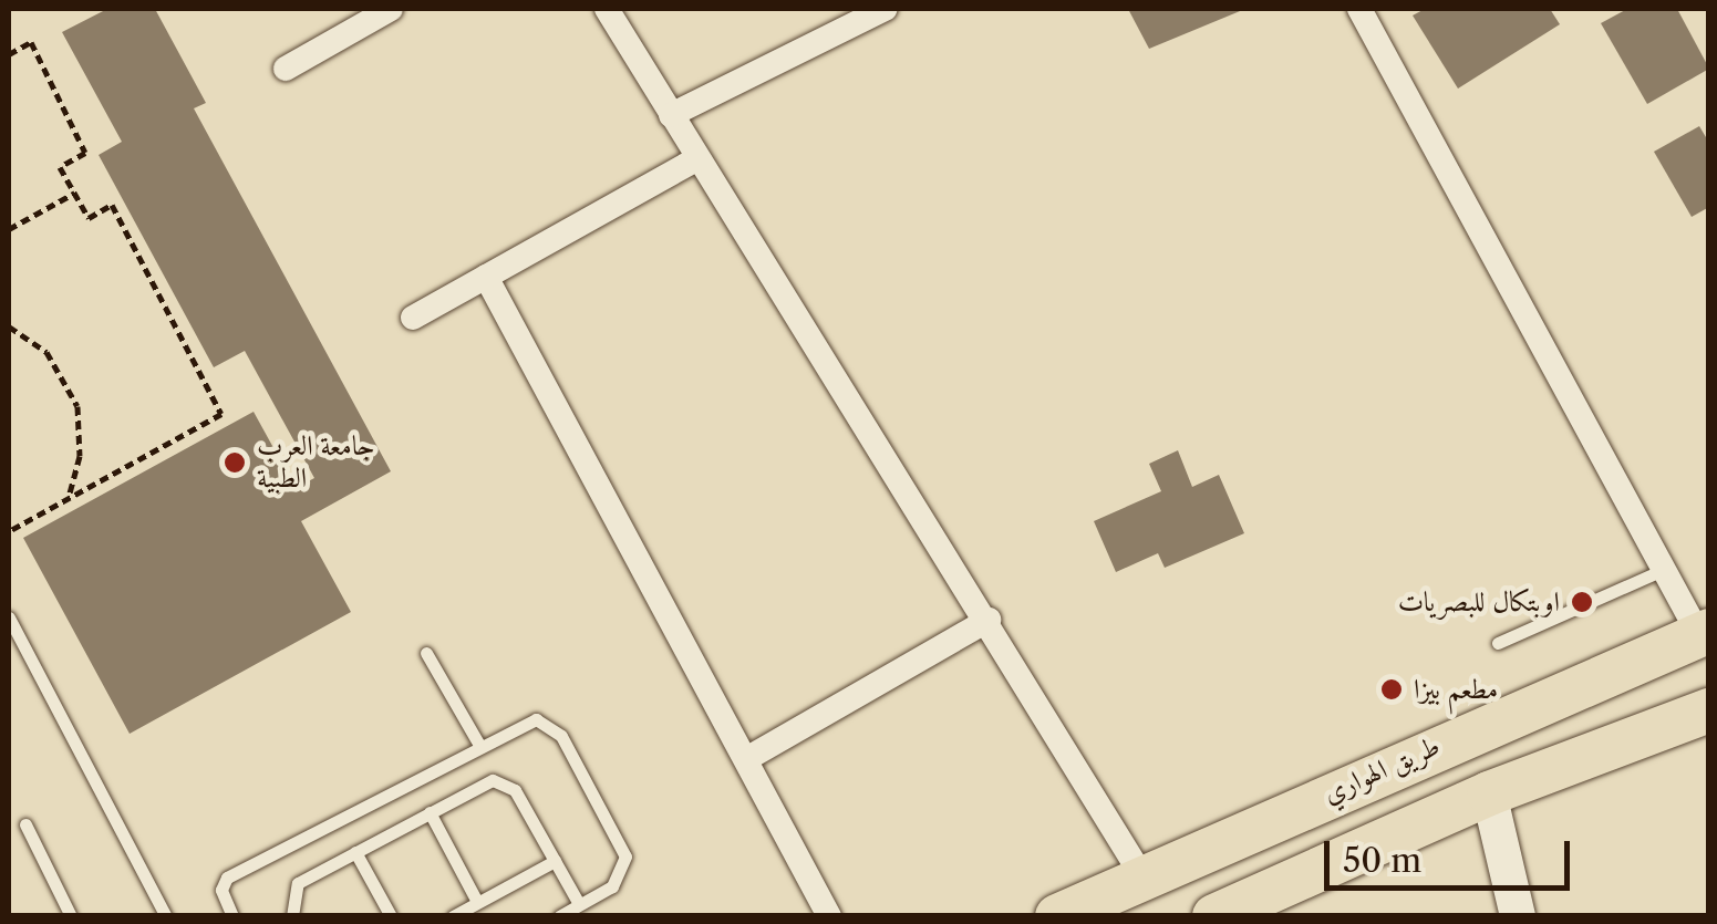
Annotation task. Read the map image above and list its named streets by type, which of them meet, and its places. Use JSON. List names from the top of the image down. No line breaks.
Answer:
{"streets":{"highway":["طريق الهواري"]},"places":["جامعة العرب الطبية","اوبتكال للبصريات","مطعم بيزا"],"scale_bar":"50 m"}
